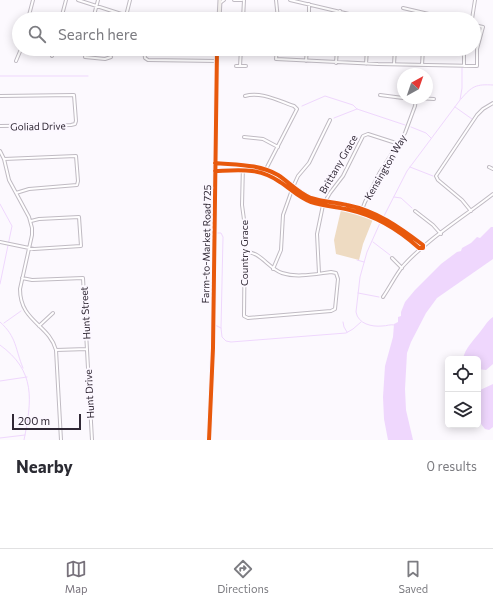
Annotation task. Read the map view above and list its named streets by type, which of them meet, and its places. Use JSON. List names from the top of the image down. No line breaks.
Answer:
{"streets":{"street":["Goliad Drive","Brittany Grace","Kensington Way","Farm-to-Market Road 725","Country Grace","Hunt Street","Hunt Drive"]},"crossings":[["Brittany Grace","Kensington Way"],["Brittany Grace","Country Grace"],["Hunt Street","Hunt Drive"]],"scale_bar":"200 m","north":"top right","page":{"search":"Search here","scale":"200 m","heading":["Nearby","0 results"],"nav":["Map","Directions","Saved"]}}
